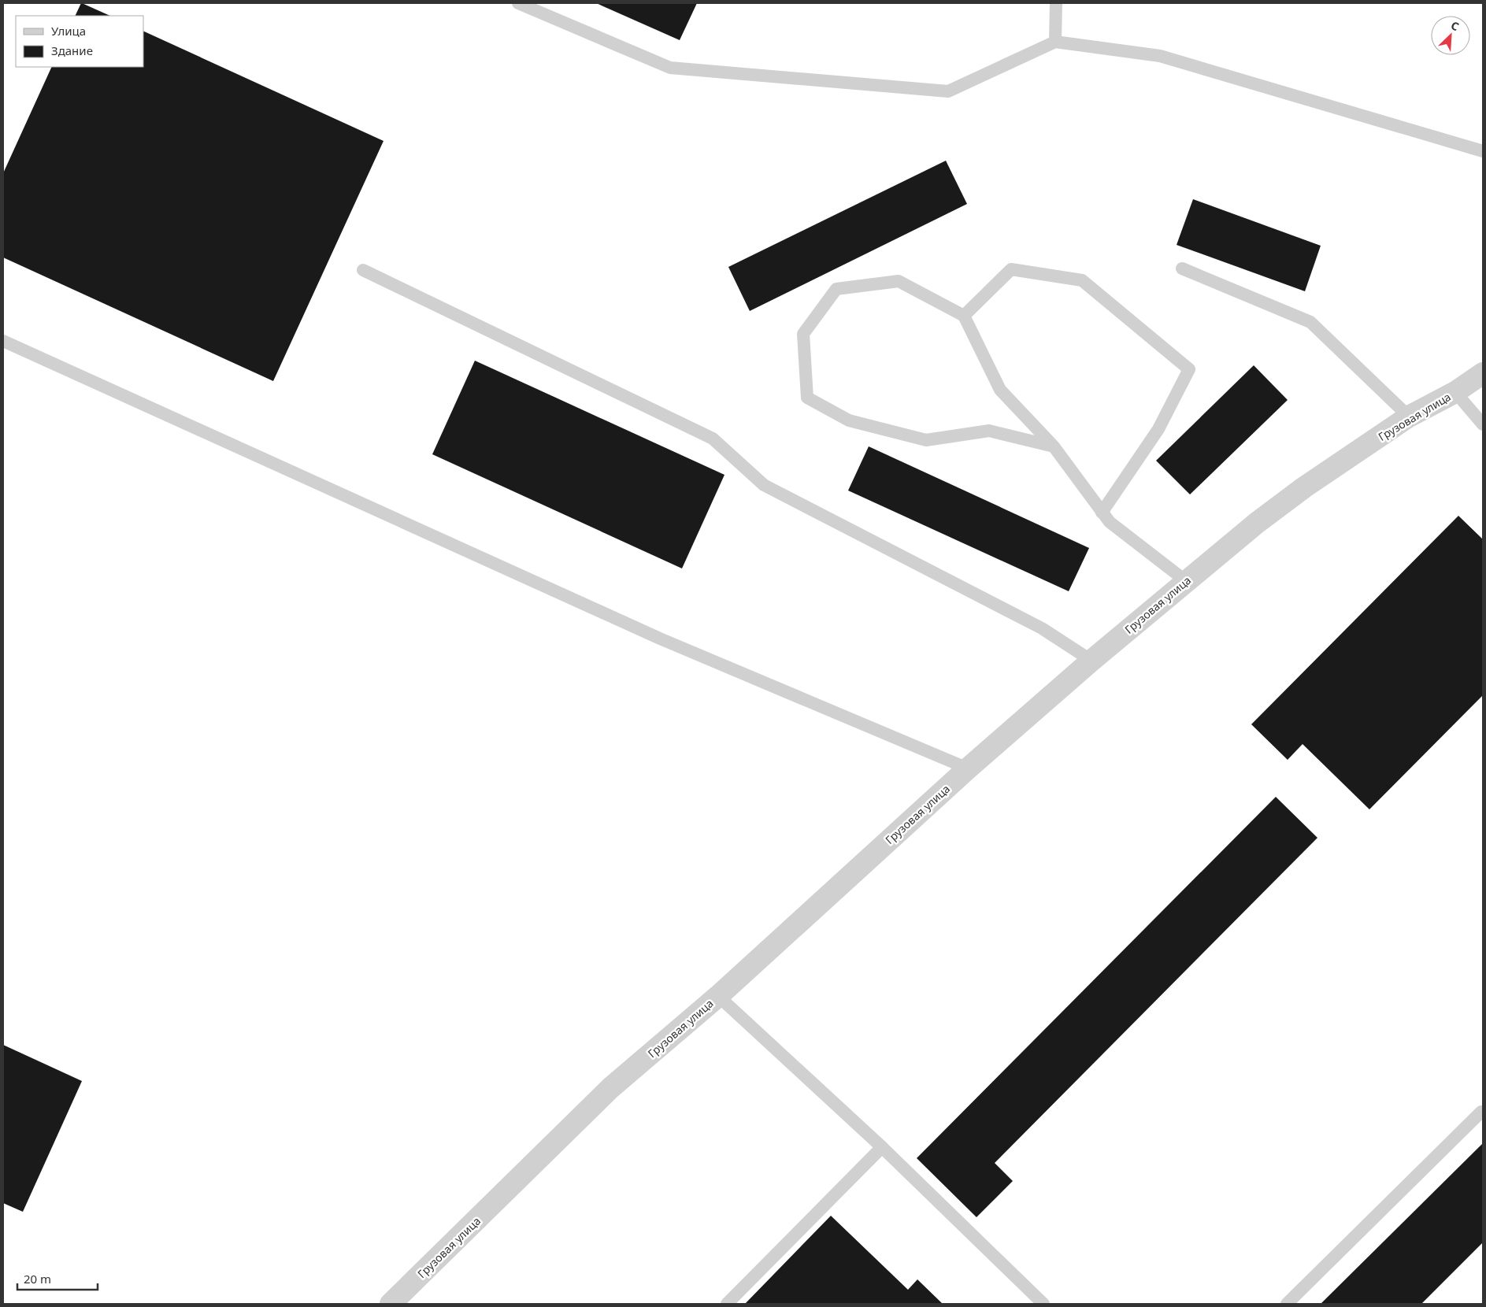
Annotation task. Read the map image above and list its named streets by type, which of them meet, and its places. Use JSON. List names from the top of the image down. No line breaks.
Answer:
{"streets":{"street":["Грузовая улица"]},"legend":["Улица","Здание"],"scale_bar":"20 m","north":"top right"}
